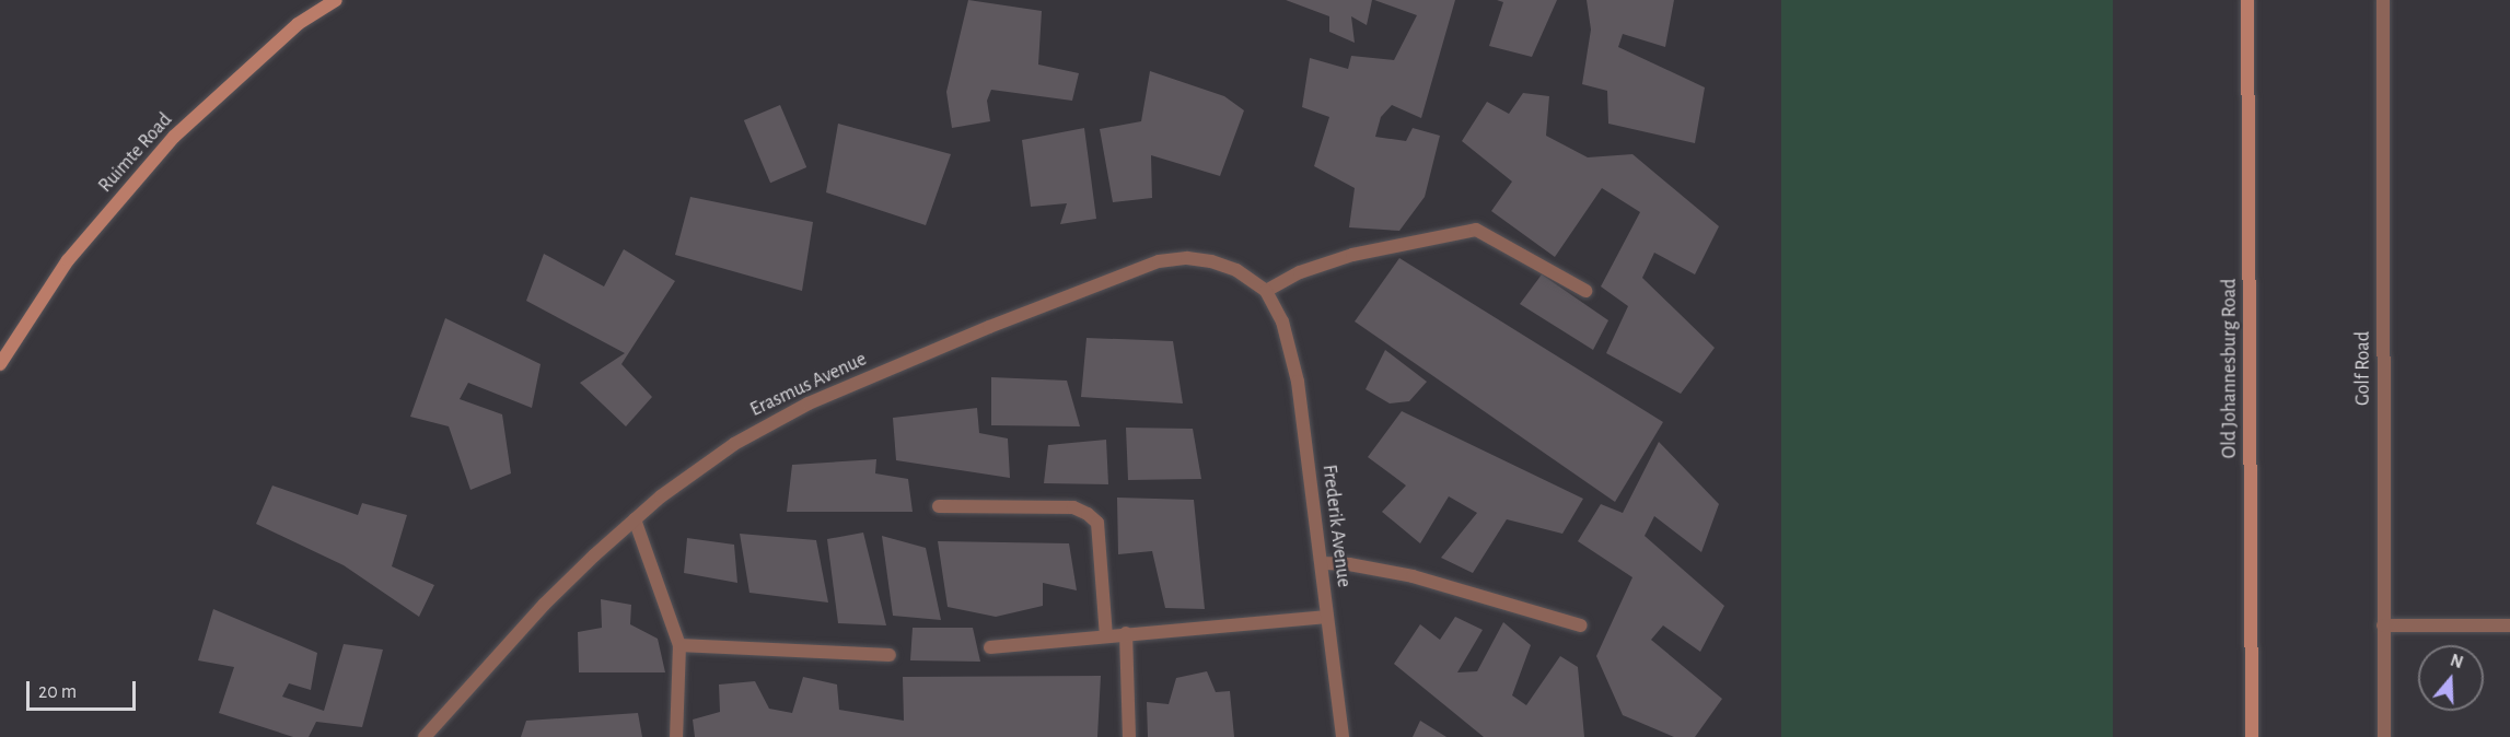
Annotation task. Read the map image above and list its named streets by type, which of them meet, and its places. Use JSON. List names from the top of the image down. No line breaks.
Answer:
{"streets":{"main road":["Ruimte Road","Old Johannesburg Road"],"street":["Golf Road","Erasmus Avenue","Frederik Avenue"]},"crossings":[["Erasmus Avenue","Frederik Avenue"]],"scale_bar":"20 m","north":"top"}
